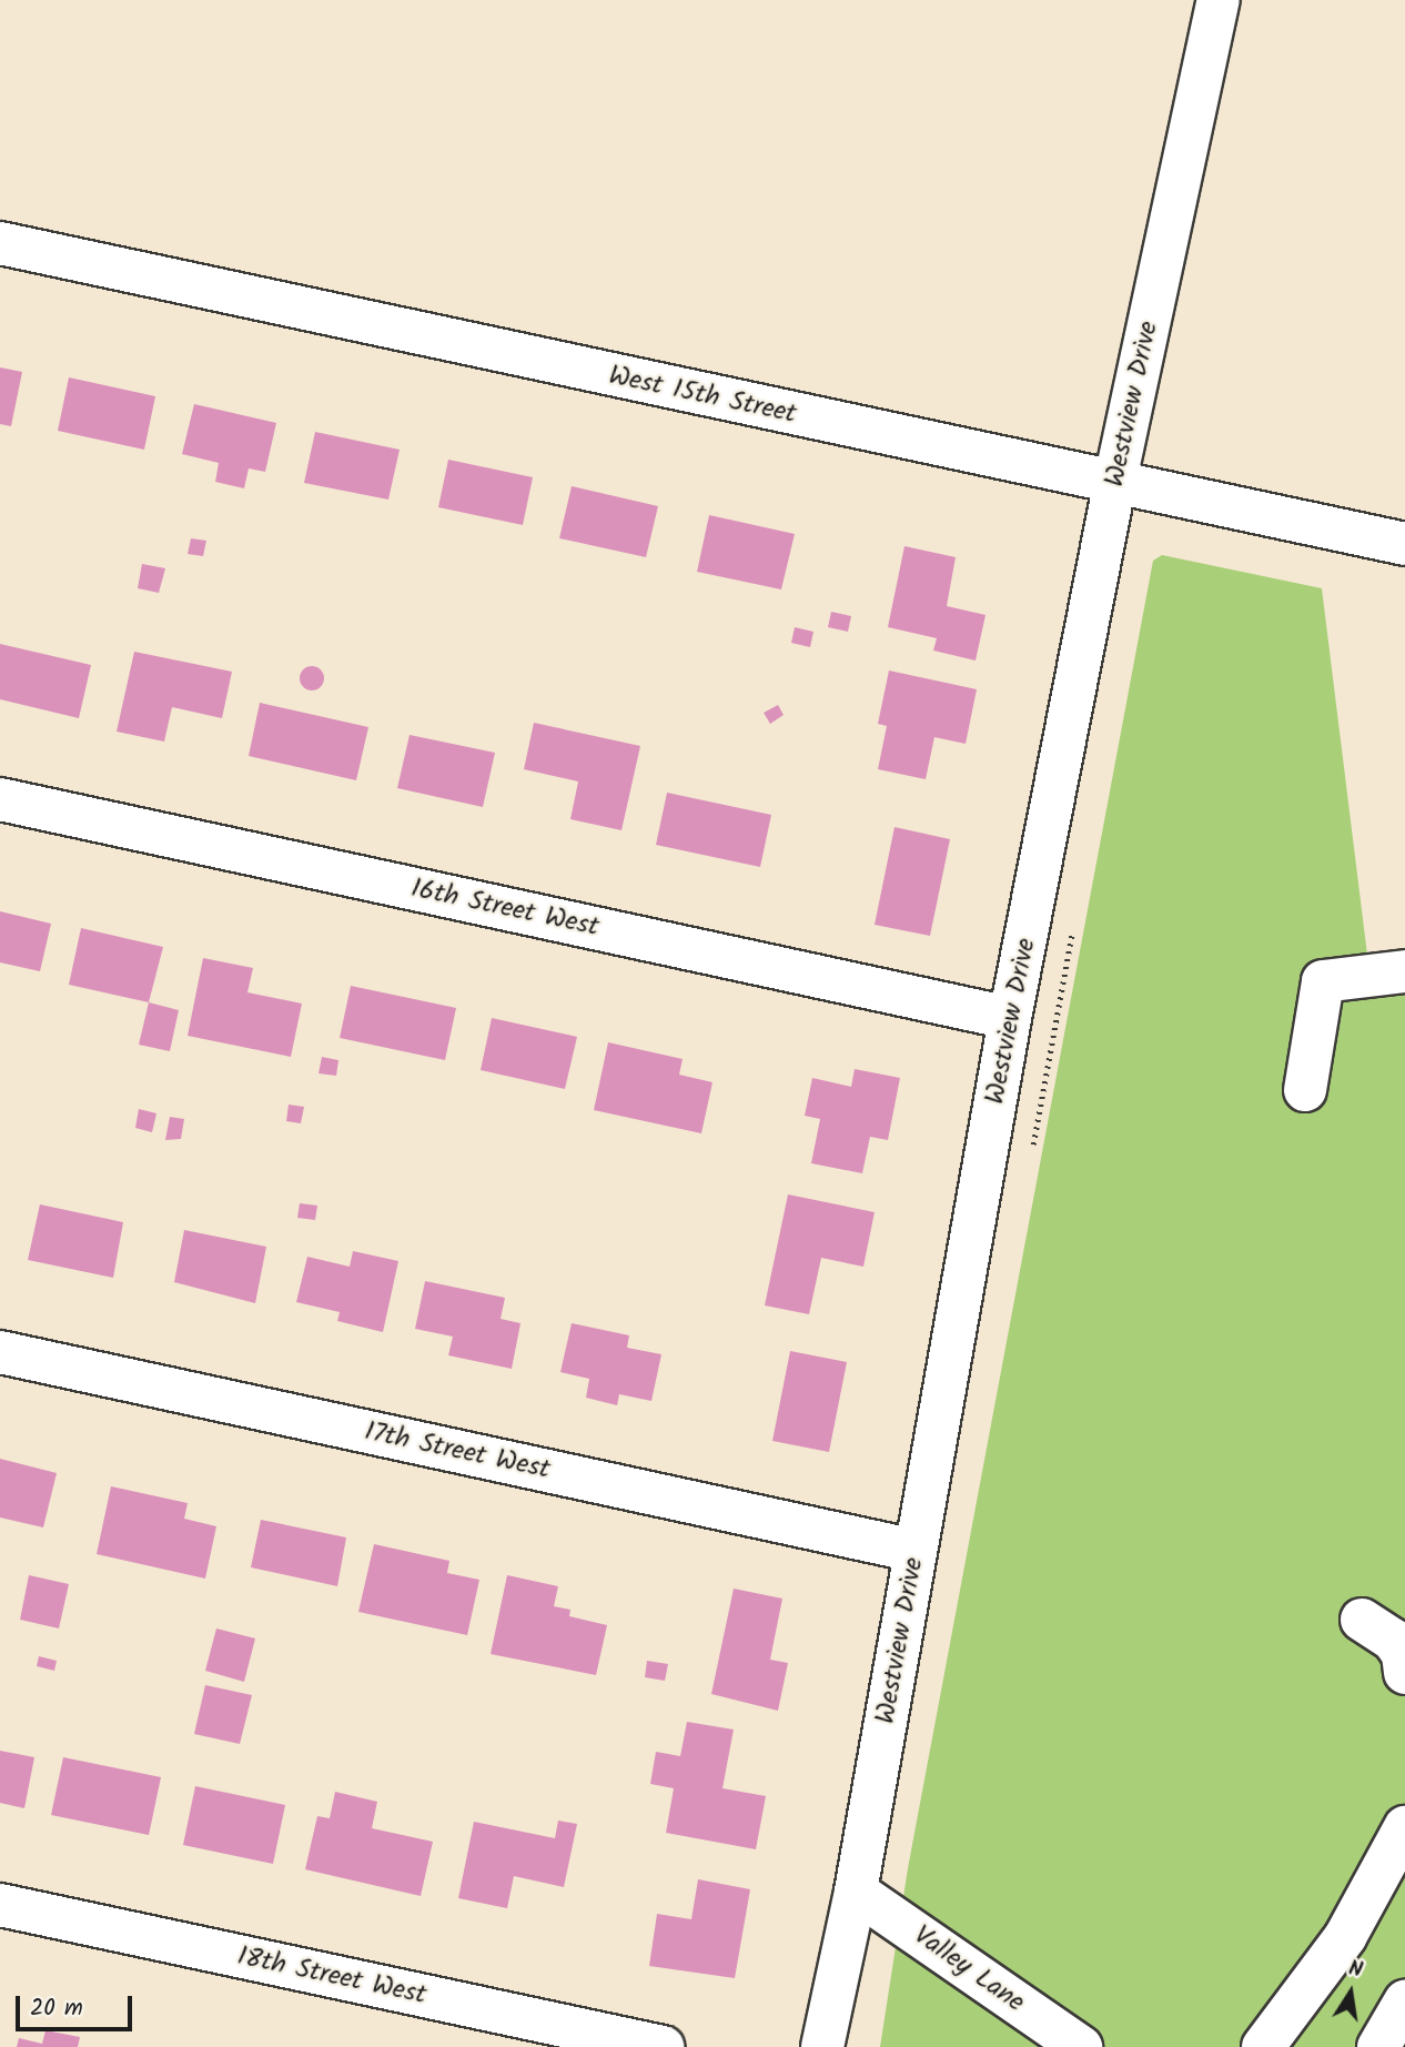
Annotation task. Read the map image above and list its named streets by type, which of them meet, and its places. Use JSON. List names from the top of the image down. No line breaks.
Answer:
{"streets":{"street":["West 15th Street","Westview Drive","16th Street West","17th Street West","Valley Lane","18th Street West"]},"crossings":[["West 15th Street","Westview Drive"],["Westview Drive","16th Street West"],["Westview Drive","17th Street West"],["Westview Drive","Valley Lane"]],"scale_bar":"20 m","north":"top"}
